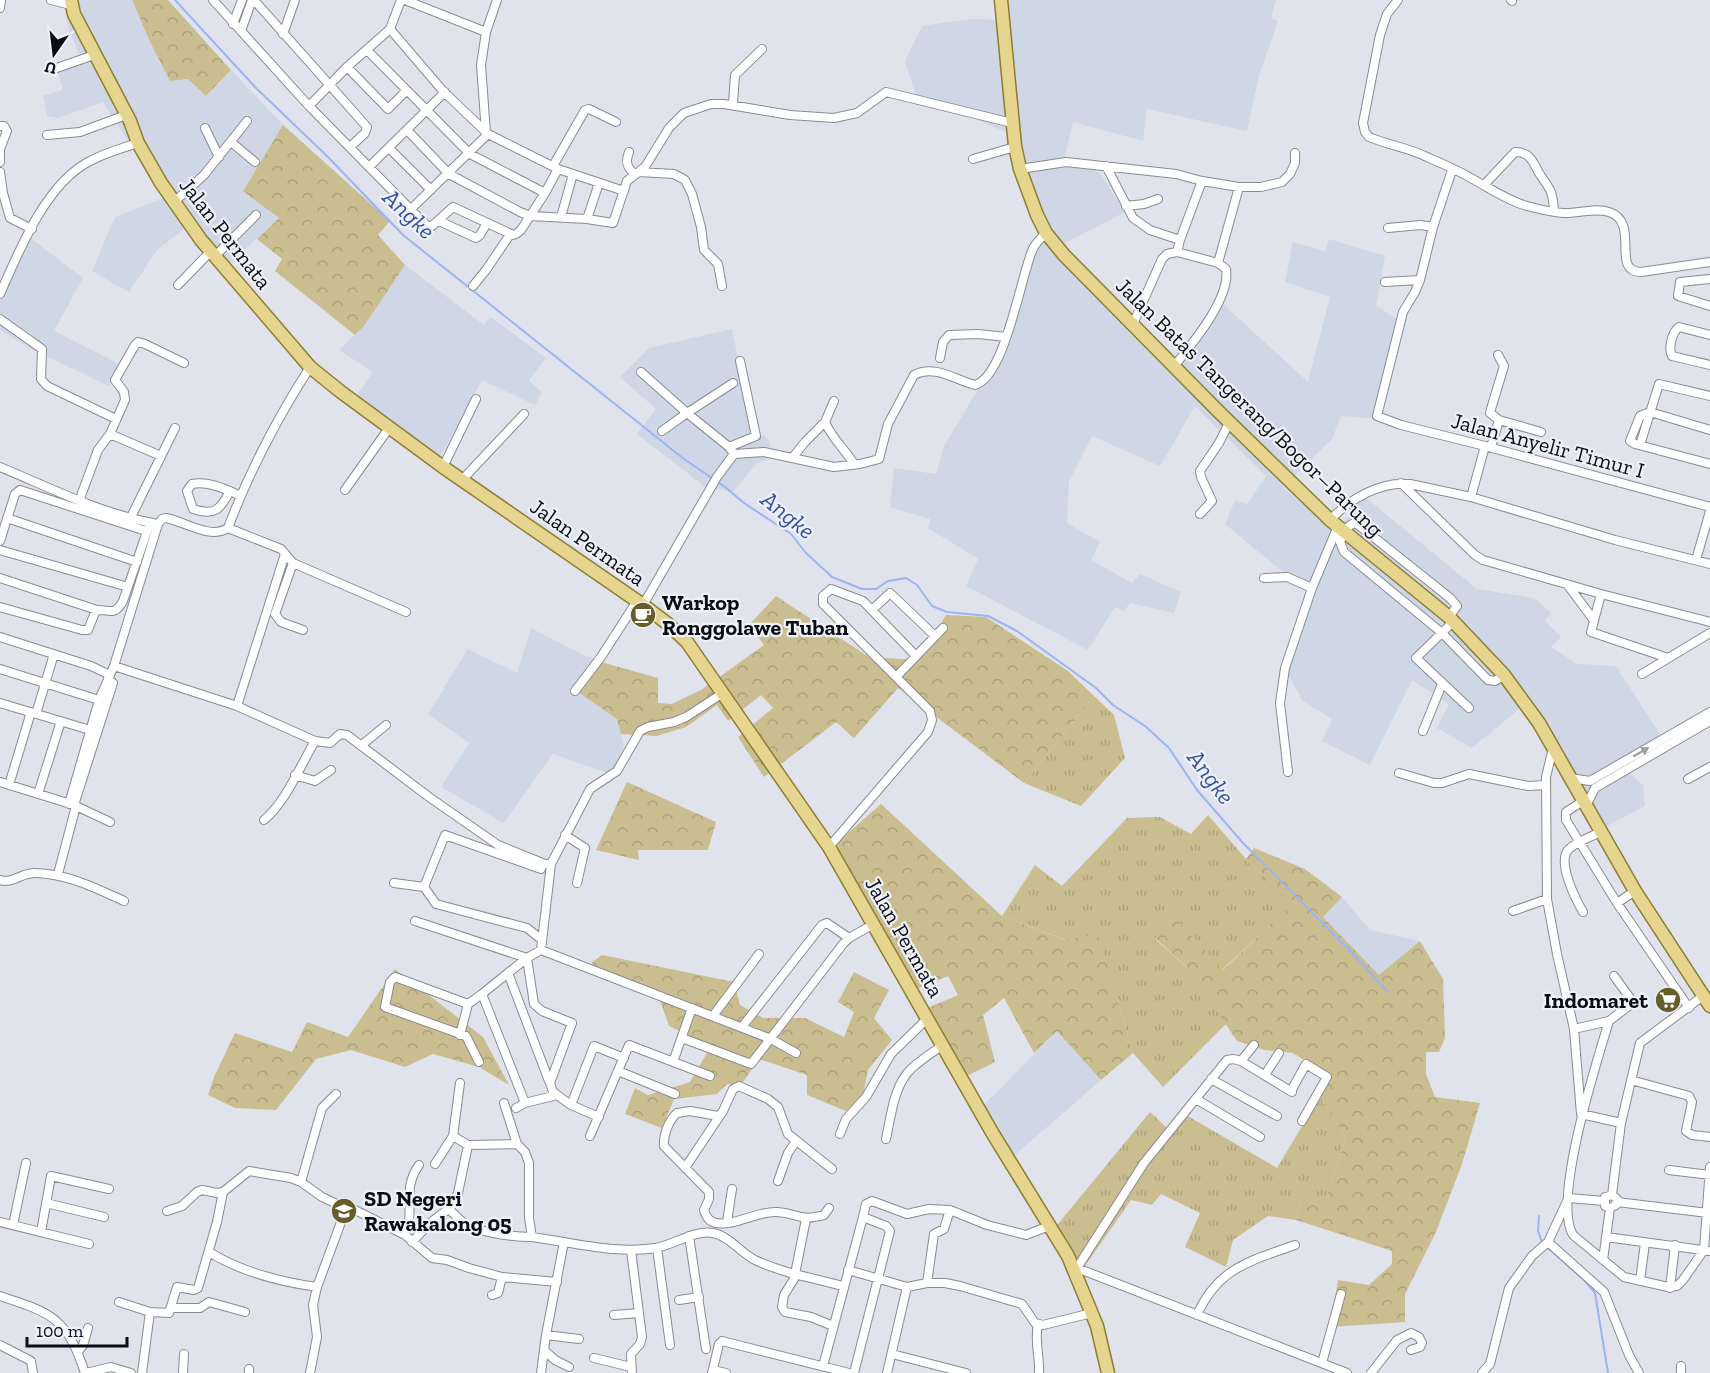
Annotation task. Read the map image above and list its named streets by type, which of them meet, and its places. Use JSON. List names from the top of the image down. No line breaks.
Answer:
{"streets":{"main road":["Jalan Permata","Jalan Batas Tangerang/Bogor–Parung"],"street":["Jalan Anyelir Timur I"]},"water":["Angke"],"places":{"cafe":["Warkop Ronggolawe Tuban"],"supermarket":["Indomaret"],"school or university":["SD Negeri Rawakalong 05"]},"scale_bar":"100 m","north":"bottom"}
